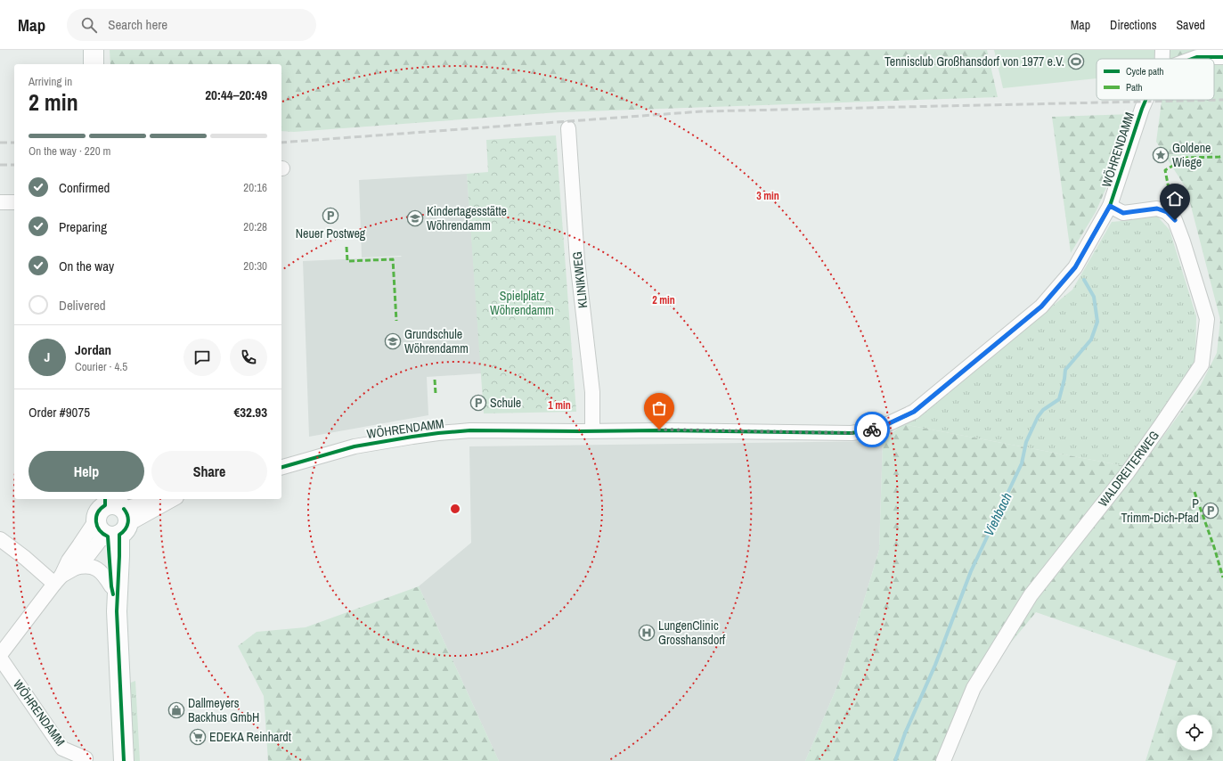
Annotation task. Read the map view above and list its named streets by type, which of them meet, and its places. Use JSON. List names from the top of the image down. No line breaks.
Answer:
{"streets":{"street":["WÖHRENDAMM","KLINIKWEG","WALDREITERWEG"]},"crossings":[["WÖHRENDAMM","KLINIKWEG"],["WÖHRENDAMM","WALDREITERWEG"]],"water":["Viehbach"],"parks":["Spielplatz Wöhrendamm"],"places":{"sports":["Tennisclub Großhansdorf von 1977 e.V."],"place":["Goldene Wiege"],"parking":["Neuer Postweg","Schule","P Trimm-Dich-Pfad"],"school or university":["Kindertagesstätte Wöhrendamm","Grundschule Wöhrendamm"],"hospital":["LungenClinic Grosshansdorf"],"shop":["Dallmeyers Backhus GmbH"],"supermarket":["EDEKA Reinhardt"]},"legend":["Cycle path","Path"],"page":{"header":"Map","search":"Search here","nav":["Map","Directions","Saved"],"heading":["2 min","Arriving in","20:44–20:49"],"panel":["Jordan","Courier · 4.5","Order #9075","€32.93"],"bar":"On the way · 220 m","list":[["Confirmed","20:16"],["Preparing","20:28"],["On the way","20:30"],"Delivered"],"round":"J","buttons":["Help","Share"]},"rings":["3 min","2 min","1 min"]}
